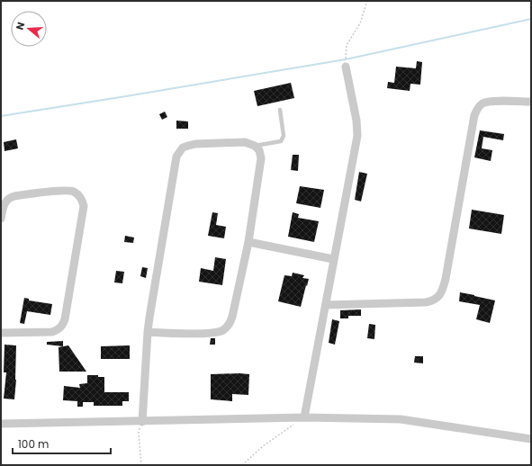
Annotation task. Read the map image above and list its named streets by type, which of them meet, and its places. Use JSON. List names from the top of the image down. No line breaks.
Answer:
{"scale_bar":"100 m","north":"left"}
